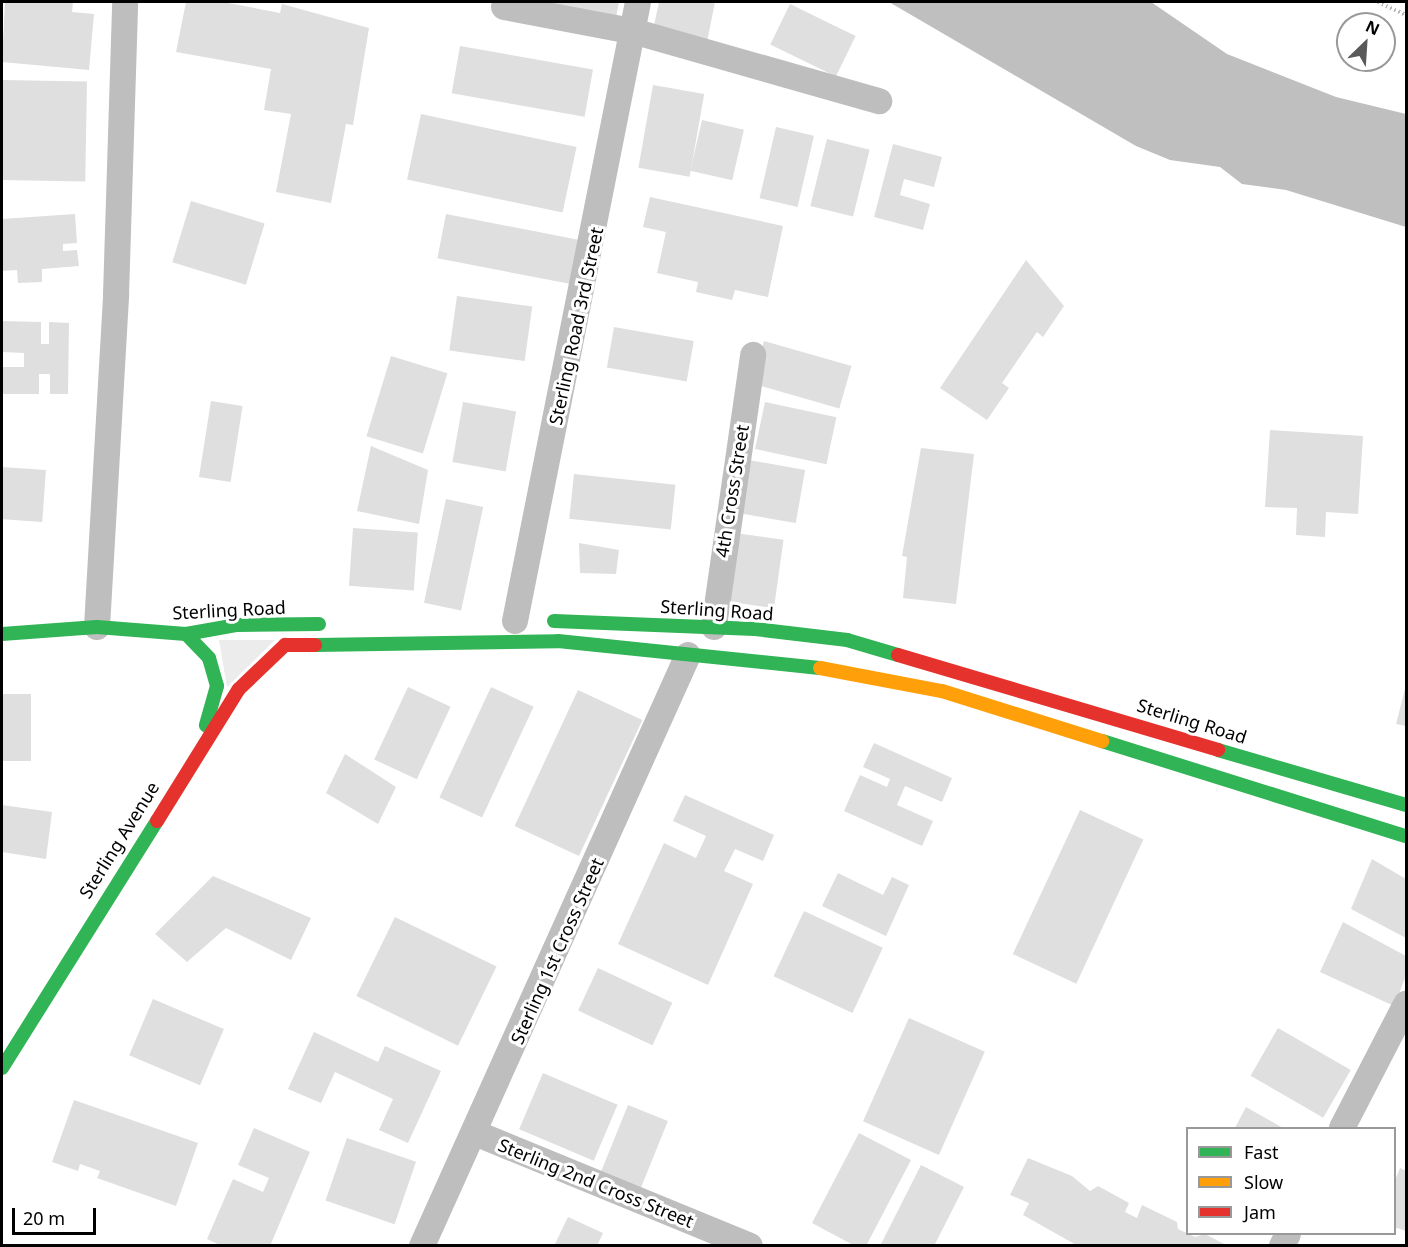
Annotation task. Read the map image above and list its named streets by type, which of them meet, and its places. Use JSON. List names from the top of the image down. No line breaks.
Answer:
{"streets":{"main road":["Sterling Road","Sterling Avenue"],"street":["Sterling Road 3rd Street","4th Cross Street","Sterling 1st Cross Street","Sterling 2nd Cross Street"]},"crossings":[["Sterling Road 3rd Street","Sterling Road"],["4th Cross Street","Sterling Road"],["Sterling Avenue","Sterling 1st Cross Street"],["Sterling 1st Cross Street","Sterling 2nd Cross Street"]],"legend":["Fast","Slow","Jam"],"scale_bar":"20 m","north":"top right"}
